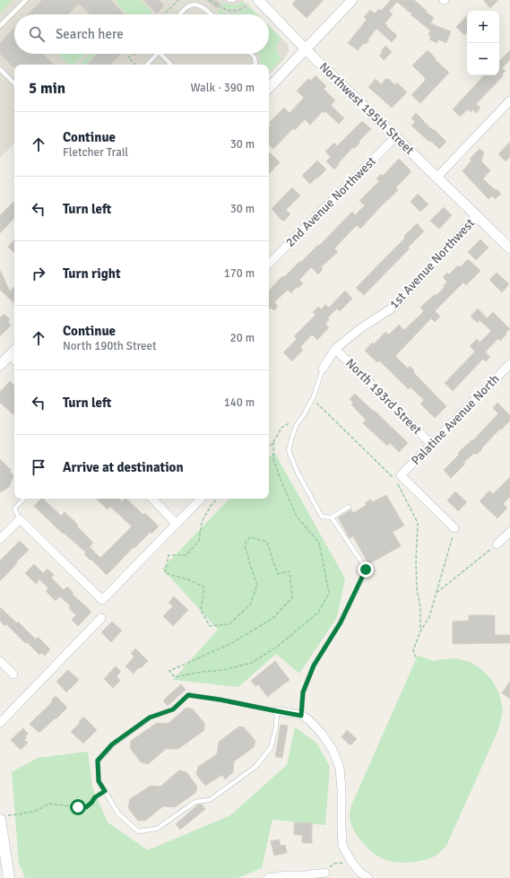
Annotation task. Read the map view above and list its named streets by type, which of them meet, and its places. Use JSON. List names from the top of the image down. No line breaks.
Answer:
{"streets":{"street":["Northwest 195th Street","2nd Avenue Northwest","1st Avenue Northwest","North 193rd Street","Palatine Avenue North"]},"crossings":[["Northwest 195th Street","2nd Avenue Northwest"],["Northwest 195th Street","1st Avenue Northwest"],["1st Avenue Northwest","North 193rd Street"],["North 193rd Street","Palatine Avenue North"]],"page":{"map_buttons":["+","−"],"search":"Search here","heading":["5 min","Walk · 390 m"],"list":[["Continue","Fletcher Trail","30 m"],["Turn left","30 m"],["Turn right","170 m"],["Continue","North 190th Street","20 m"],["Turn left","140 m"],"Arrive at destination"]}}
